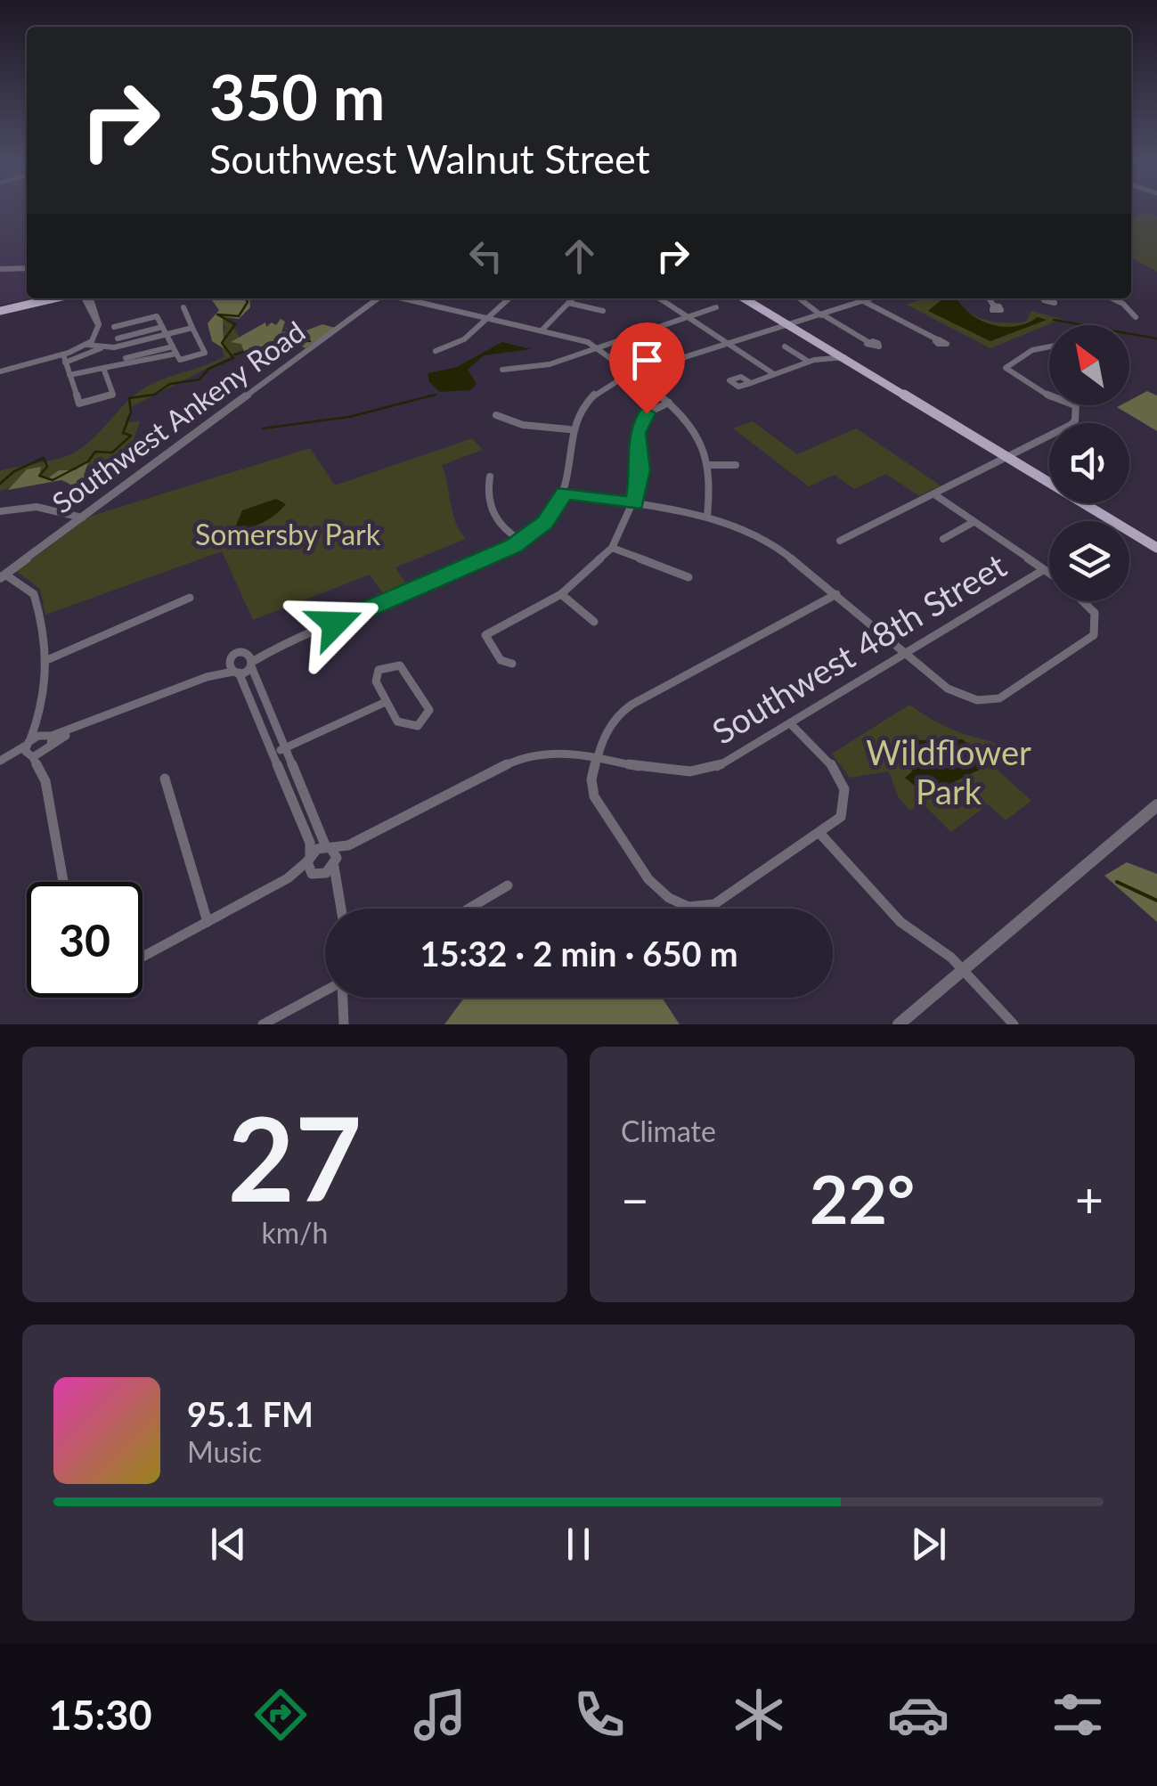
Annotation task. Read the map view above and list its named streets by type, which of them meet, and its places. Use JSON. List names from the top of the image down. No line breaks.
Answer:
{"streets":{"street":["Southwest Ankeny Road","Southwest 48th Street"]},"parks":["Somersby Park","Wildflower Park"],"north":"top left","page":{"turn":["350 m","Southwest Walnut Street"],"limit":"30","trip":"15:32 · 2 min · 650 m","tile":[["27","km/h"],"Climate"],"heat":["−","22°","+"],"song":["95.1 FM","Music"],"tabs":"15:30"}}
